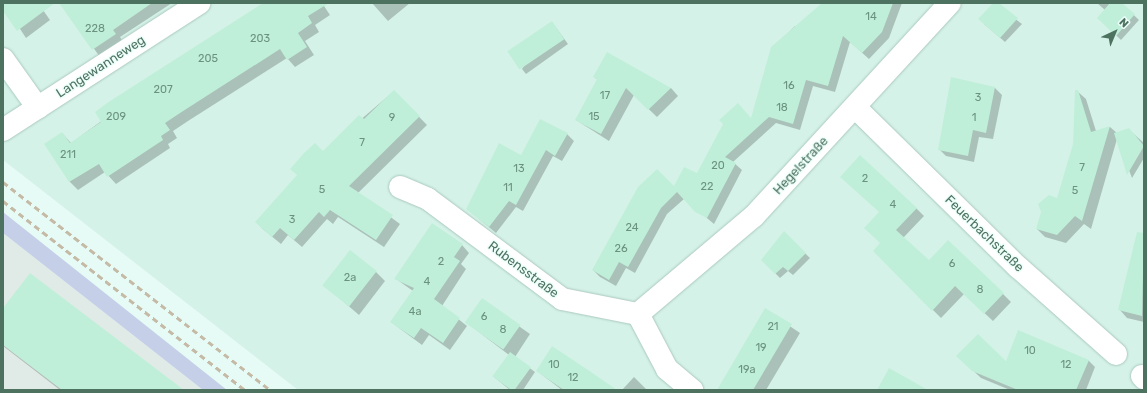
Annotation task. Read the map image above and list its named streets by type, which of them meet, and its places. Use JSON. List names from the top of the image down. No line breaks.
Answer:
{"streets":{"street":["Langewanneweg","Hegelstraße","Feuerbachstraße","Rubensstraße"]},"crossings":[["Hegelstraße","Feuerbachstraße"],["Hegelstraße","Rubensstraße"]],"house_numbers":["14","228","203","205","16","207","17","3","18","209","15","9","1","7","211","20","7","13","2","22","11","5","5","4","3","24","26","2","6","2a","4","8","4a","6","21","8","19","10","10","12","19a","12"],"north":"top right"}
